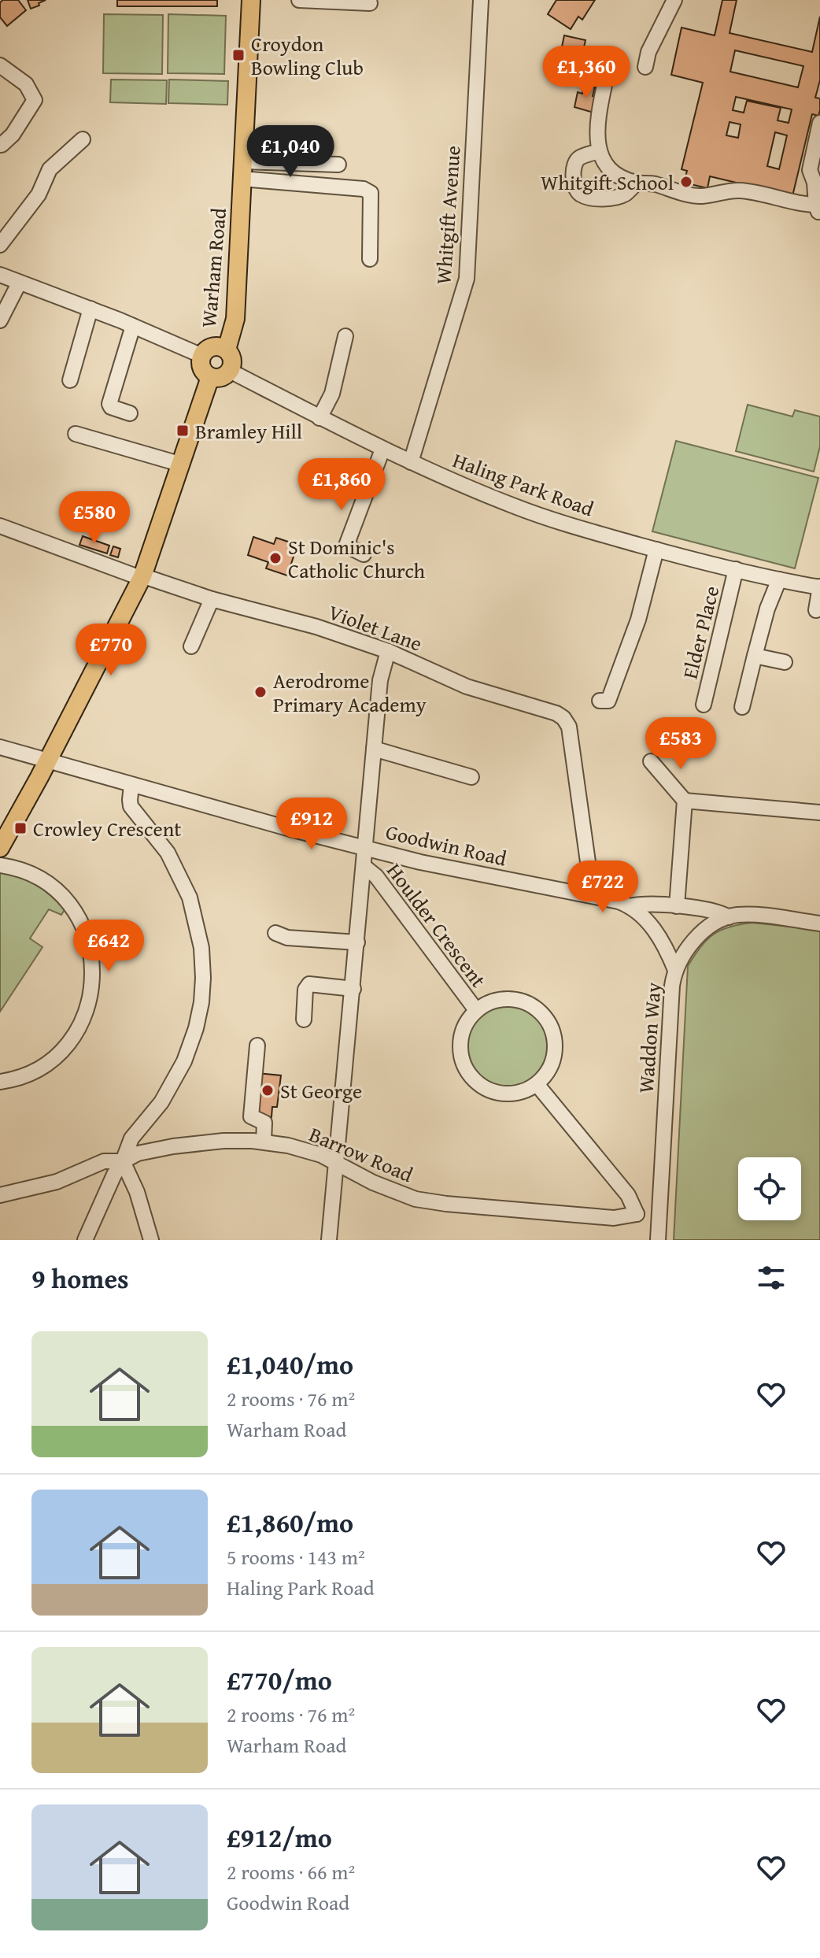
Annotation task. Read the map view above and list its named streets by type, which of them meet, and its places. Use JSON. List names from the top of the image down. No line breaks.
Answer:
{"streets":{"main road":["Warham Road"],"street":["Whitgift Avenue","Haling Park Road","Violet Lane","Elder Place","Goodwin Road","Houlder Crescent","Waddon Way","Barrow Road"]},"crossings":[["Whitgift Avenue","Haling Park Road"],["Warham Road","Haling Park Road"],["Haling Park Road","Elder Place"],["Violet Lane","Goodwin Road"],["Goodwin Road","Waddon Way"]],"places":{"transit":["Croydon Bowling Club","Bramley Hill","Crowley Crescent"],"other":["Whitgift School","St Dominic's Catholic Church","Aerodrome Primary Academy","St George"]},"page":{"price":["£1,360","£1,040","£1,860","£580","£770","£583","£912","£722","£642"],"heading":"9 homes","list":[{"name":"£1,040/mo","note":"2 rooms · 76 m² · Warham Road"},{"name":"£1,860/mo","note":"5 rooms · 143 m² · Haling Park Road"},{"name":"£770/mo","note":"2 rooms · 76 m² · Warham Road"},{"name":"£912/mo","note":"2 rooms · 66 m² · Goodwin Road"}]}}
